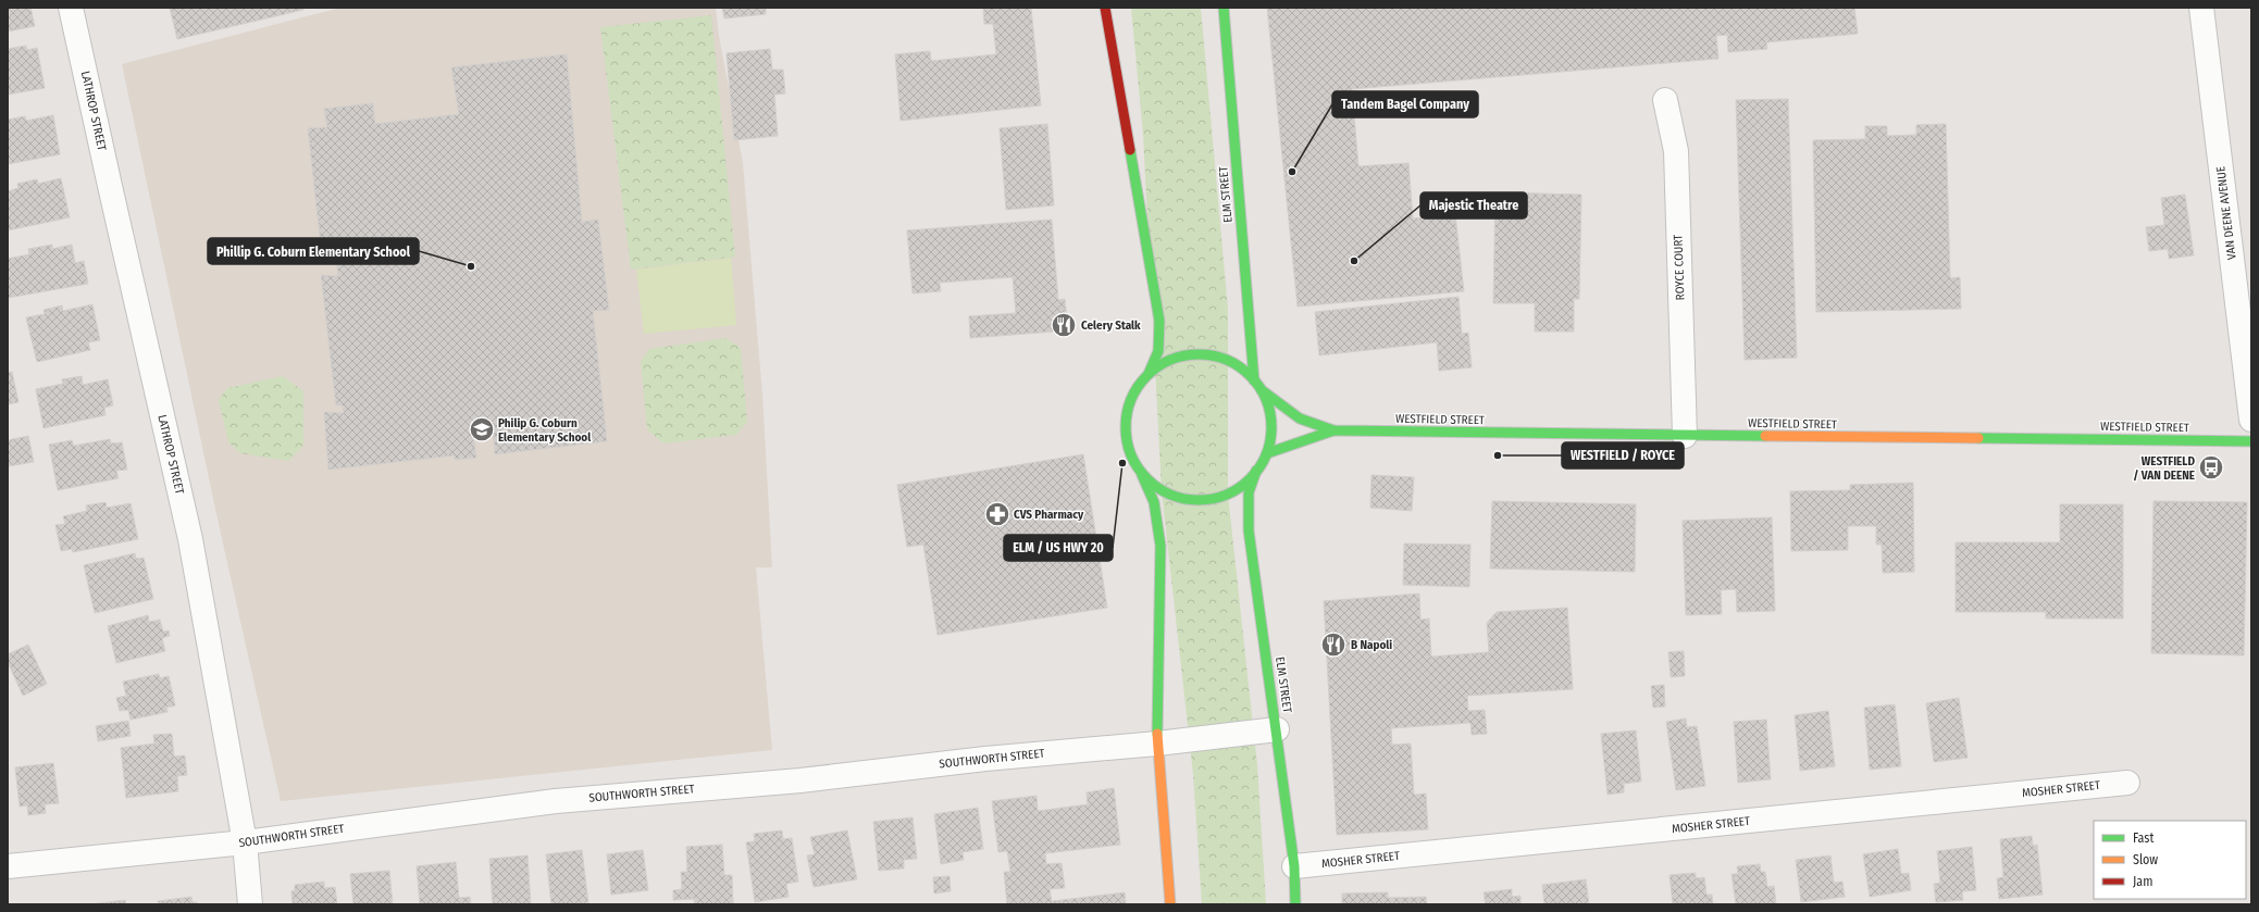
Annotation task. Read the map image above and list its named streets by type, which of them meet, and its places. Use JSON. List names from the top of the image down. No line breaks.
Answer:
{"streets":{"main road":["ELM STREET","WESTFIELD STREET"],"street":["LATHROP STREET","VAN DEENE AVENUE","ROYCE COURT","SOUTHWORTH STREET","MOSHER STREET"]},"crossings":[["LATHROP STREET","SOUTHWORTH STREET"],["ELM STREET","WESTFIELD STREET"],["ELM STREET","SOUTHWORTH STREET"],["ELM STREET","MOSHER STREET"],["ROYCE COURT","WESTFIELD STREET"]],"places":{"other":["Tandem Bagel Company","Majestic Theatre","Phillip G. Coburn Elementary School","WESTFIELD / ROYCE","ELM / US HWY 20"],"restaurant":["Celery Stalk","B Napoli"],"school or university":["Philip G. Coburn Elementary School"],"bus stop":["WESTFIELD / VAN DEENE"],"pharmacy":["CVS Pharmacy"]},"legend":["Fast","Slow","Jam"]}
